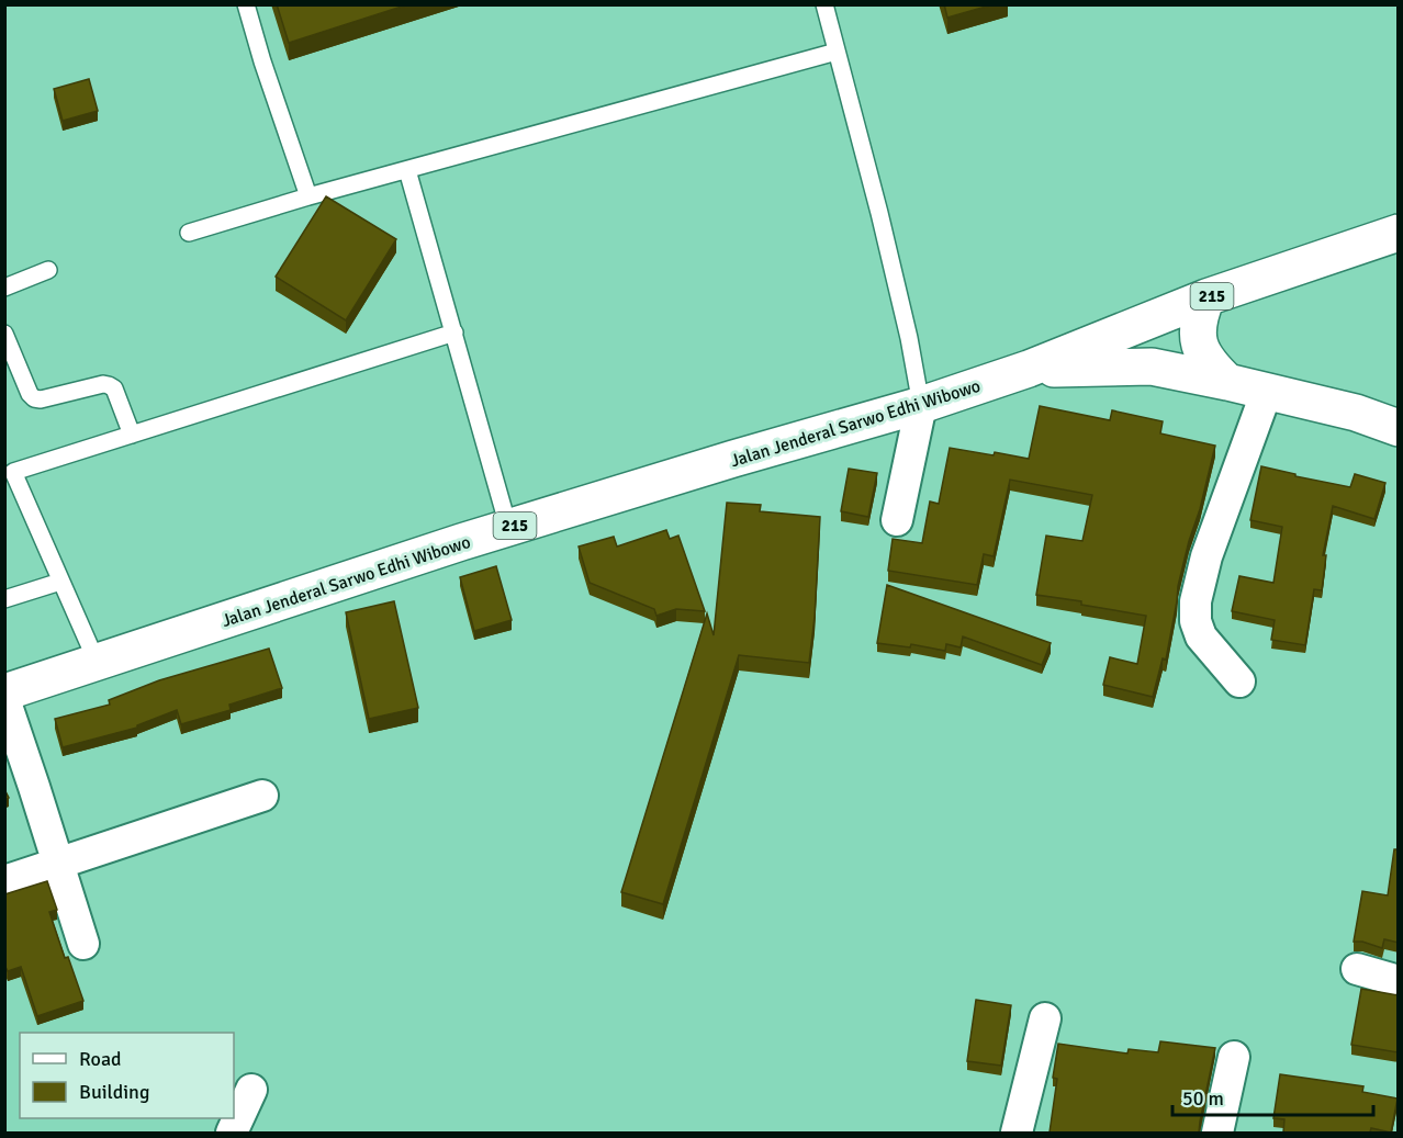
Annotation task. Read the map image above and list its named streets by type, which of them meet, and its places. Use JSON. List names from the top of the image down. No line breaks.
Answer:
{"streets":{"main road":["215","Jalan Jenderal Sarwo Edhi Wibowo"]},"crossings":[["215","Jalan Jenderal Sarwo Edhi Wibowo"]],"legend":["Road","Building"],"scale_bar":"50 m"}
